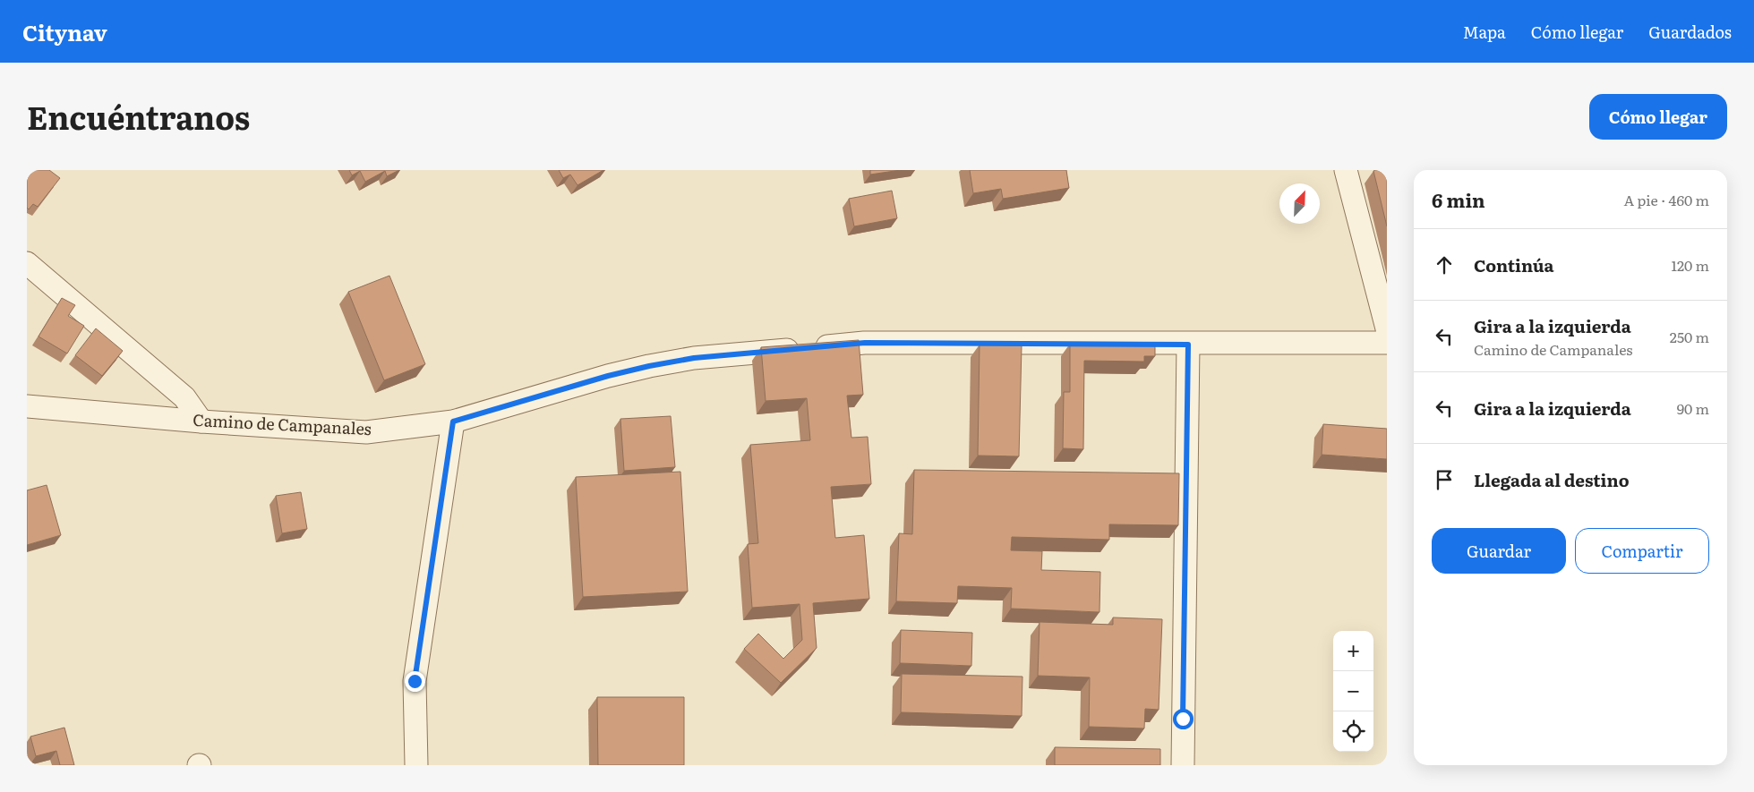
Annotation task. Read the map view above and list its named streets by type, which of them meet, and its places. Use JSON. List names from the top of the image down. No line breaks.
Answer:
{"streets":{"street":["Camino de Campanales"]},"north":"top right","page":{"header":"Citynav","nav":["Mapa","Cómo llegar","Guardados"],"title":"Encuéntranos","buttons":["Cómo llegar",["Guardar","Compartir"]],"heading":["6 min","A pie · 460 m"],"list":[["Continúa","120 m"],["Gira a la izquierda","Camino de Campanales","250 m"],["Gira a la izquierda","90 m"],"Llegada al destino"],"map_buttons":["+","−"]}}
